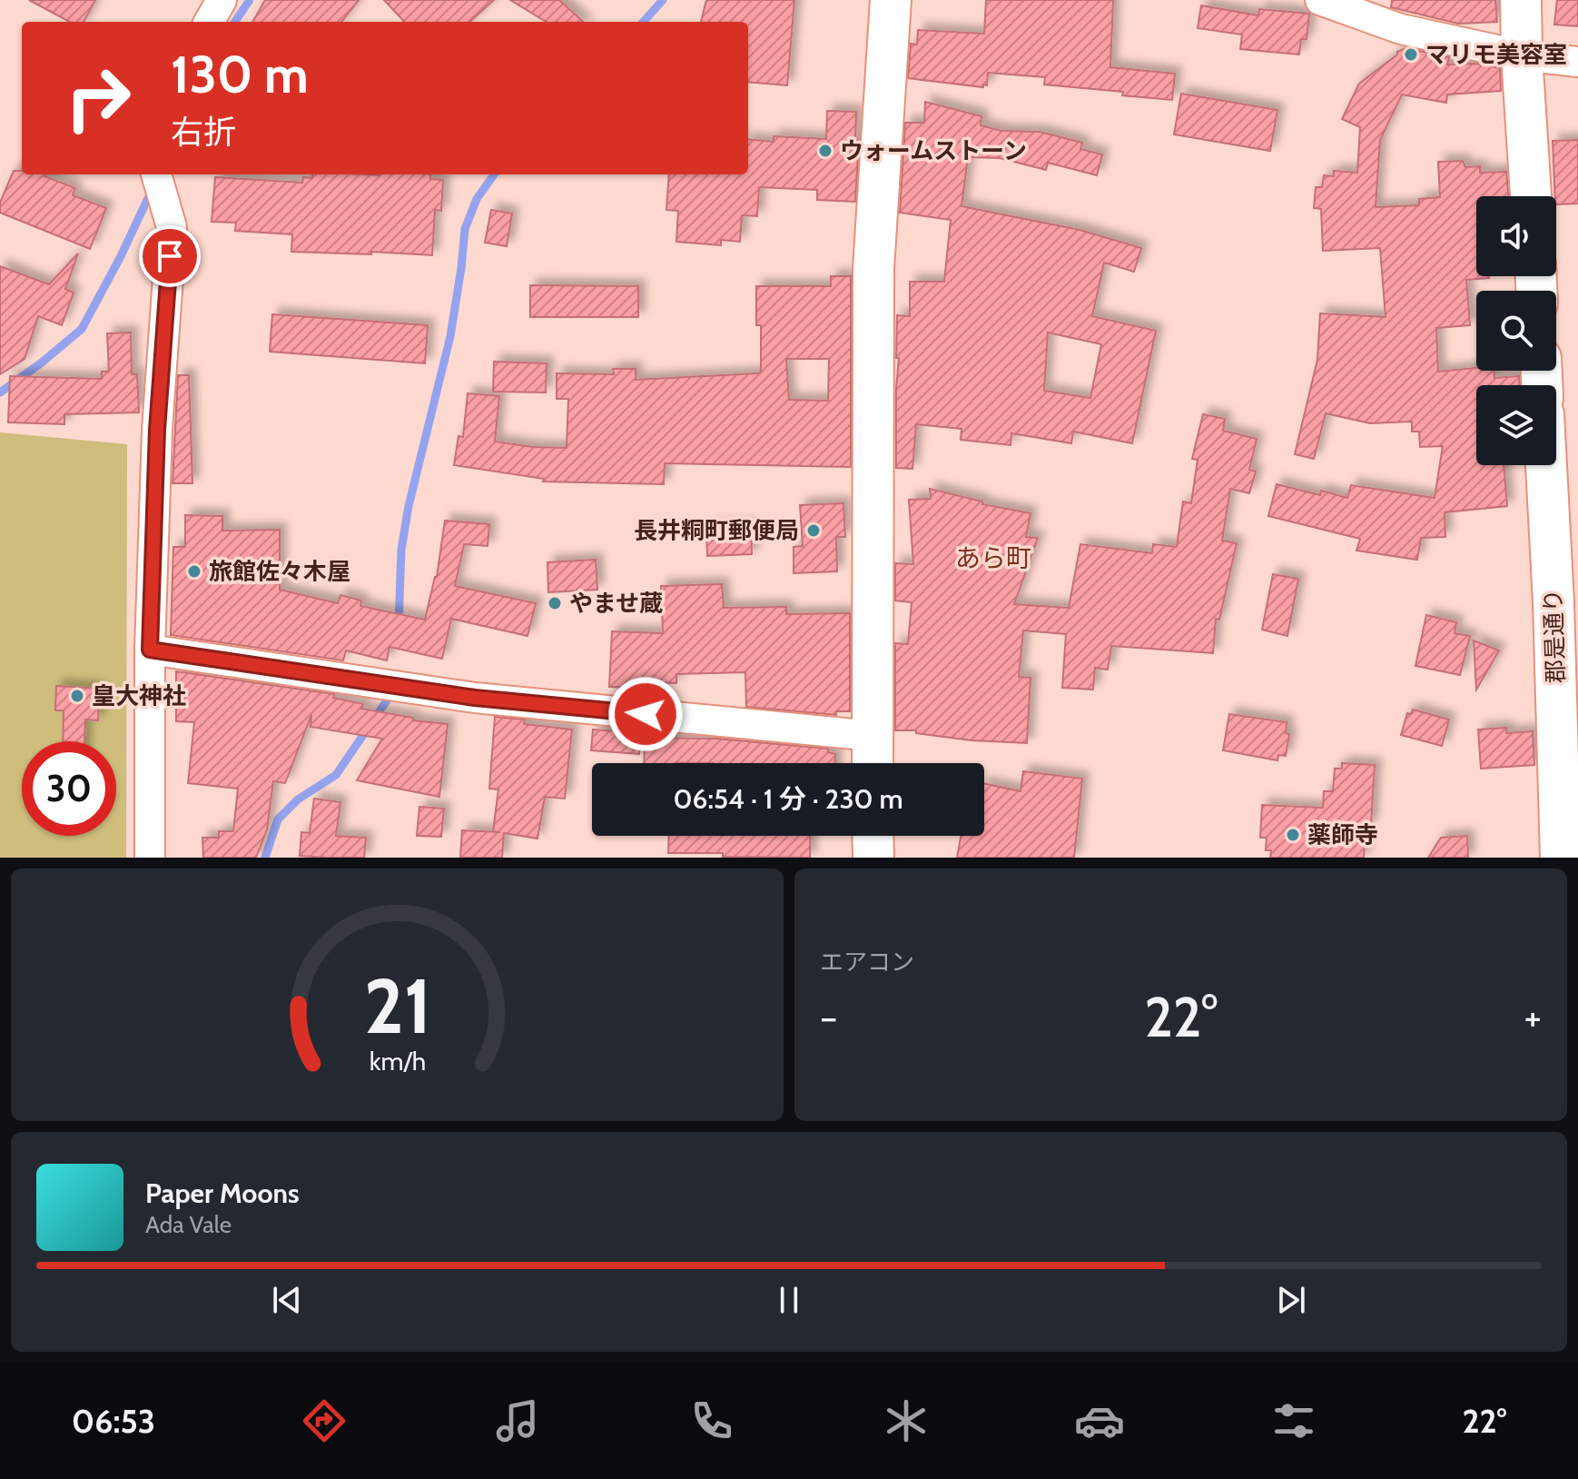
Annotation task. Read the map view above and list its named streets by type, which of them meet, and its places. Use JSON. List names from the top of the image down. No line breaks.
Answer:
{"streets":{"street":["郡是通り"]},"districts":["あら町"],"places":["マリモ美容室","ウォームストーン","長井粡町郵便局","旅館佐々木屋","やませ蔵","皇大神社","薬師寺"],"page":{"turn":["130 m","右折"],"limit":"30","trip":"06:54 · 1 分 · 230 m","tile":"エアコン","heat":["−","22°","+"],"song":["Paper Moons","Ada Vale"],"tabs":["06:53","22°"],"gauge":["21","km/h"]}}
